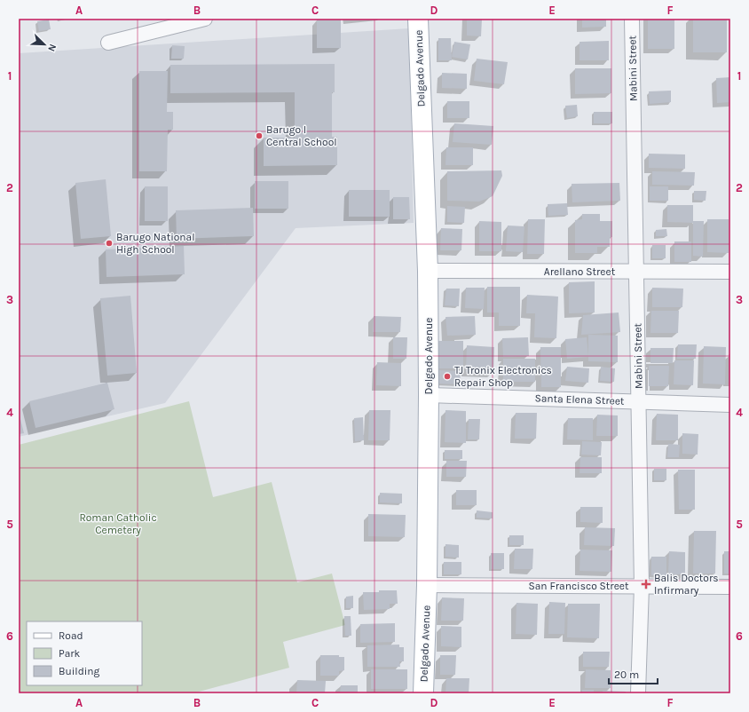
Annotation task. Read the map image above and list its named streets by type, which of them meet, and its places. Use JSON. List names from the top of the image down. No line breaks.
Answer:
{"streets":{"main road":["Delgado Avenue"],"street":["Mabini Street","Arellano Street","Santa Elena Street","San Francisco Street"]},"crossings":[["Delgado Avenue","Arellano Street"],["Delgado Avenue","Santa Elena Street"],["Delgado Avenue","San Francisco Street"],["Mabini Street","Arellano Street"],["Mabini Street","Santa Elena Street"],["Mabini Street","San Francisco Street"]],"parks":["Roman Catholic Cemetery"],"places":{"other":["Barugo I Central School","Barugo National High School","TJ Tronix Electronics Repair Shop"],"health":["Balis Doctors Infirmary"]},"legend":["Road","Park","Building"],"scale_bar":"20 m","north":"bottom right","grid":{"columns":["A","B","C","D","E","F"],"rows":["1","2","3","4","5","6"]}}
